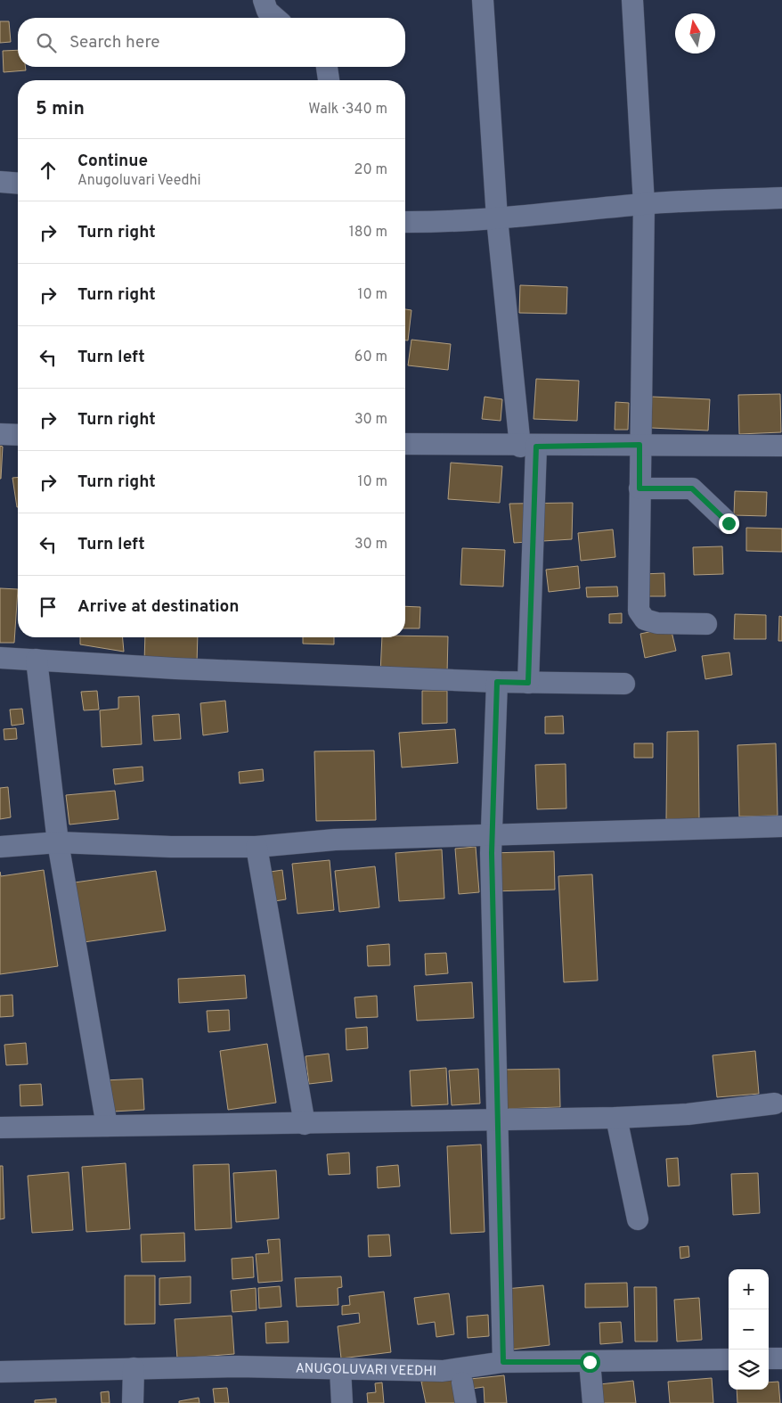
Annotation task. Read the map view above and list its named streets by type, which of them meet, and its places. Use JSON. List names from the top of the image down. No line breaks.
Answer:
{"streets":{"street":["ANUGOLUVARI VEEDHI"]},"north":"top","page":{"search":"Search here","heading":["5 min","Walk · 340 m"],"list":[["Continue","Anugoluvari Veedhi","20 m"],["Turn right","180 m"],["Turn right","10 m"],["Turn left","60 m"],["Turn right","30 m"],["Turn right","10 m"],["Turn left","30 m"],"Arrive at destination"],"map_buttons":["+","−"]}}
